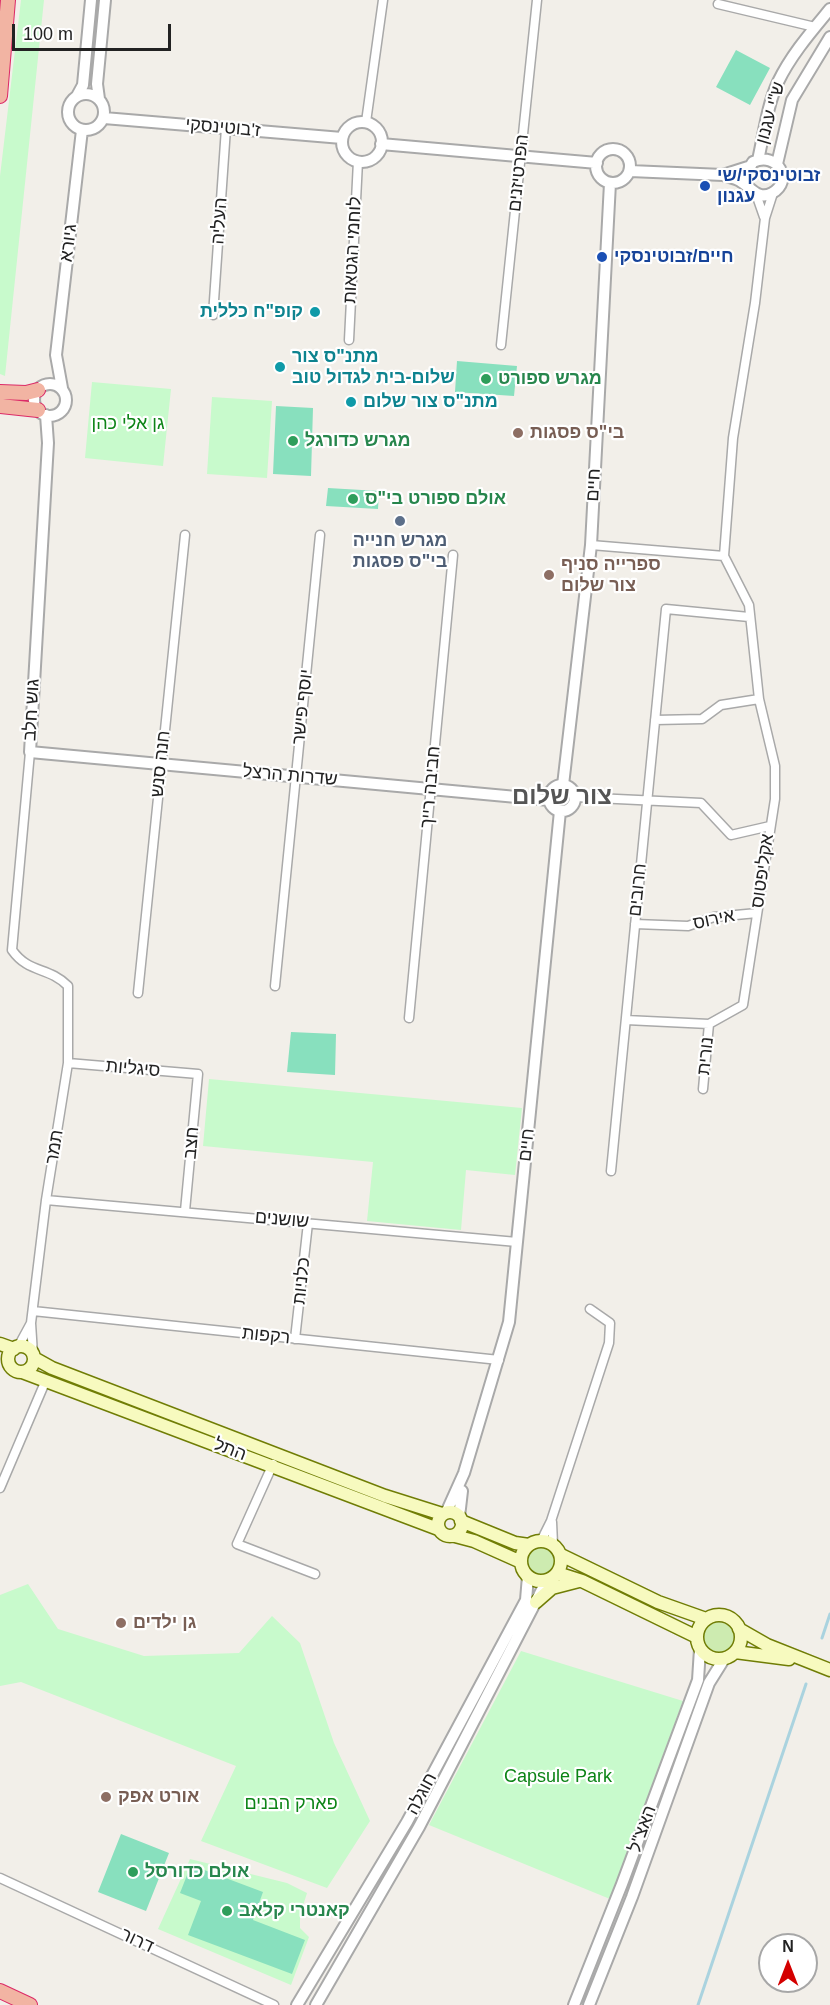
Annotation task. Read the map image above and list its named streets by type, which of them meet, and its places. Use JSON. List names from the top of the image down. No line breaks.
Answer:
{"streets":{"main road":["התל"],"street":["ש\"י עגנון","ז'בוטינסקי","הפרטיזנים","העליה","גיורא","לוחמי הגטאות","חיים","יוסף פישר","גוש חלב","חנה סנש","שדרות הרצל","חביבה רייך","אקליפטוס","חרובים","אירוס","נורית","סיגליות","חצב","תמר","שושנים","כלניות","רקפות","חוגלה","האצ\"ל","דרור"]},"crossings":[["ז'בוטינסקי","העליה"],["ז'בוטינסקי","גיורא"],["ז'בוטינסקי","לוחמי הגטאות"],["גיורא","גוש חלב"],["חיים","שדרות הרצל"],["חיים","שושנים"],["חיים","רקפות"],["חיים","התל"],["יוסף פישר","שדרות הרצל"],["גוש חלב","שדרות הרצל"],["גוש חלב","תמר"],["חנה סנש","שדרות הרצל"],["שדרות הרצל","חביבה רייך"],["אקליפטוס","חרובים"],["אקליפטוס","אירוס"],["אקליפטוס","נורית"],["חרובים","אירוס"],["סיגליות","חצב"],["סיגליות","תמר"],["חצב","שושנים"],["תמר","שושנים"],["תמר","רקפות"],["תמר","התל"],["שושנים","כלניות"],["כלניות","רקפות"]],"districts":["צור שלום"],"parks":["גן אלי כהן","Capsule Park","פארק הבנים"],"places":["זבוטינסקי/שי עגנון","חיים/זבוטינסקי","קופ\"ח כללית","מתנ\"ס צור שלום-בית לגדול טוב","מגרש ספורט","מתנ\"ס צור שלום","בי\"ס פסגות","מגרש כדורגל","אולם ספורט בי\"ס","מגרש חנייה בי\"ס פסגות","ספרייה סניף צור שלום","גן ילדים","אורט אפק","אולם כדורסל","קאנטרי קלאב"],"scale_bar":"100 m","north":"top"}
